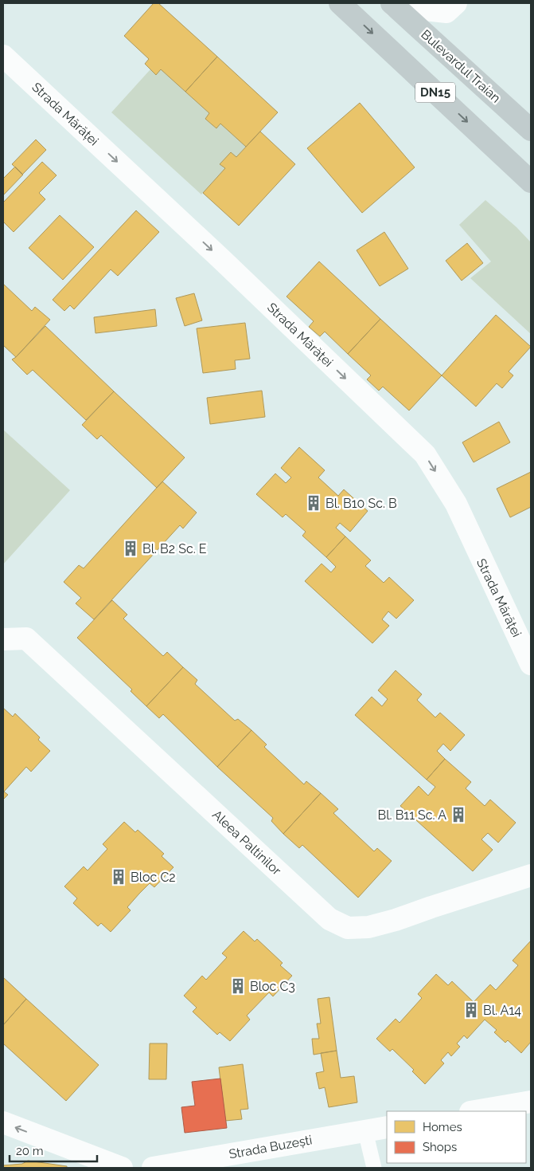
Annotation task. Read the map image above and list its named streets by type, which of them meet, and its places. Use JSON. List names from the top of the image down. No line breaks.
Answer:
{"streets":{"main road":["Bulevardul Traian","DN15"],"street":["Strada Mărăței","Aleea Paltinilor","Strada Buzești"]},"one_way":["Strada Mărăței"],"places":{"building":["Bl. B10 Sc. B","Bl. B2 Sc. E","Bl. B11 Sc. A","Bloc C2","Bloc C3","Bl. A14"]},"legend":["Homes","Shops"],"scale_bar":"20 m"}
